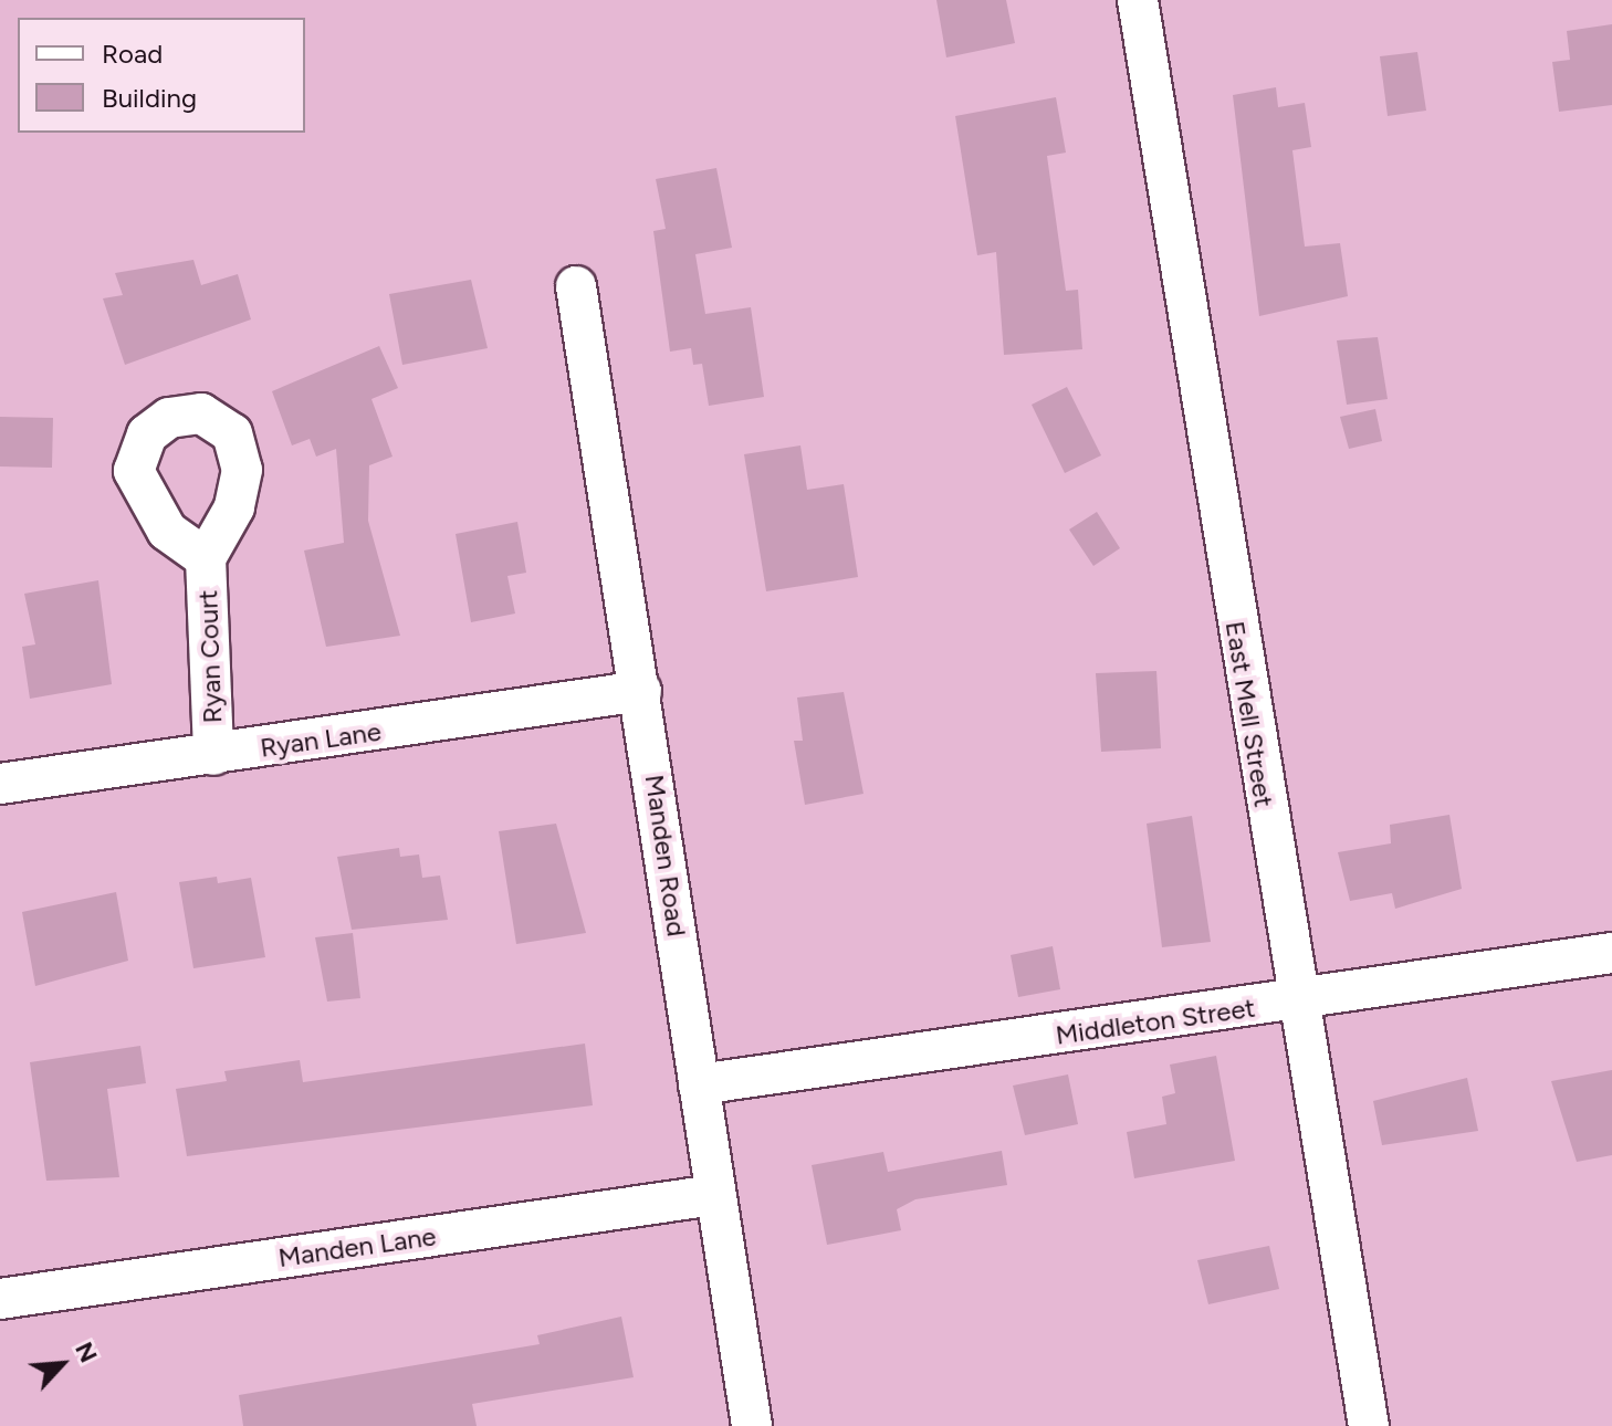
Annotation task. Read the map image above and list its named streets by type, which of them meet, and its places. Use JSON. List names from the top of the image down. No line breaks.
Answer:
{"streets":{"street":["Ryan Court","East Mell Street","Ryan Lane","Manden Road","Middleton Street","Manden Lane"]},"crossings":[["Ryan Court","Ryan Lane"],["East Mell Street","Middleton Street"],["Ryan Lane","Manden Road"],["Manden Road","Middleton Street"],["Manden Road","Manden Lane"]],"legend":["Road","Building"],"north":"top right"}
